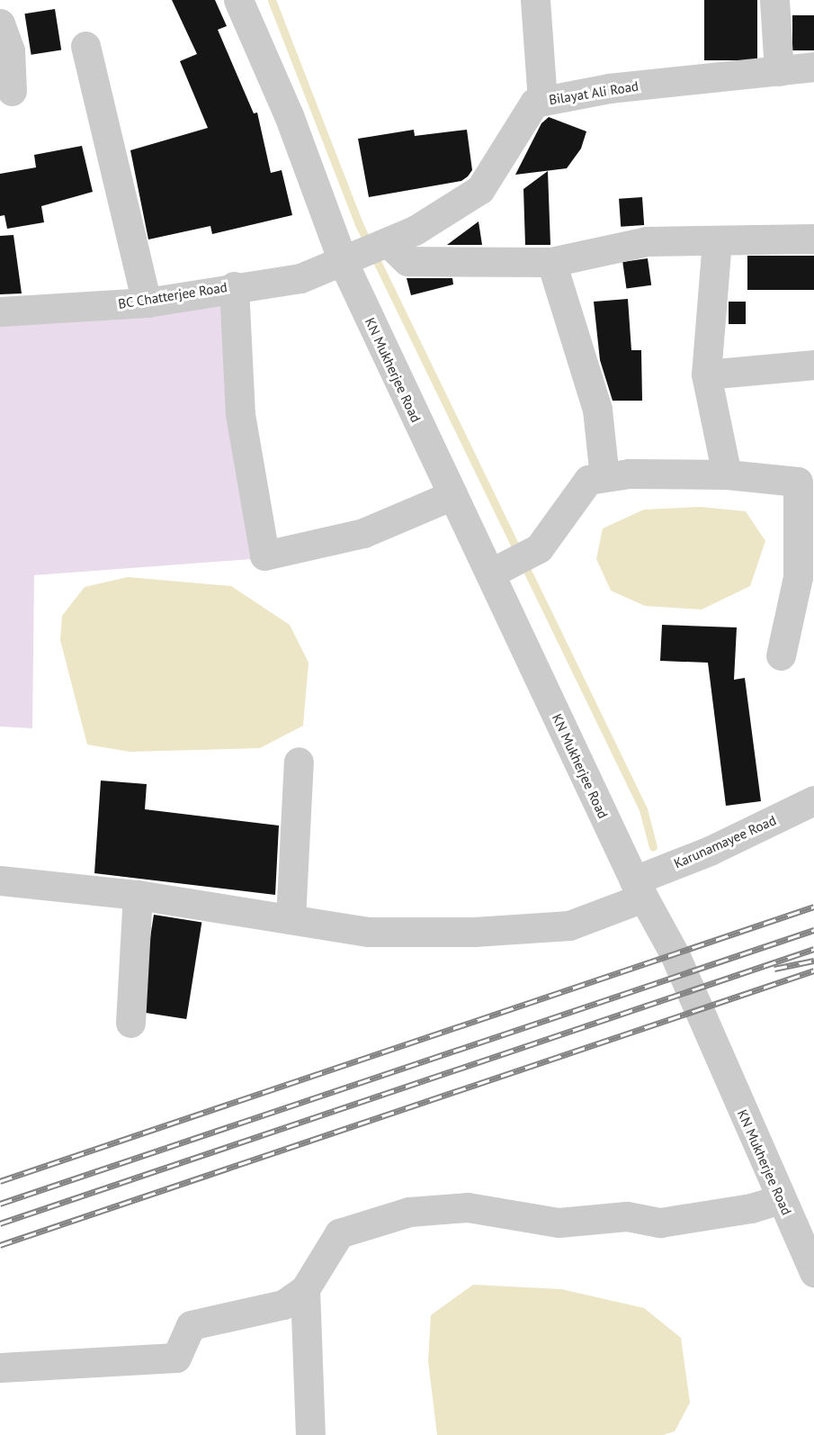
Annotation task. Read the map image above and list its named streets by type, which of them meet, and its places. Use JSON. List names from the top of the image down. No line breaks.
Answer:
{"streets":{"street":["Bilayat Ali Road","BC Chatterjee Road","KN Mukherjee Road","Karunamayee Road"]},"crossings":[["Bilayat Ali Road","BC Chatterjee Road"],["Bilayat Ali Road","KN Mukherjee Road"],["BC Chatterjee Road","KN Mukherjee Road"],["KN Mukherjee Road","Karunamayee Road"]]}
